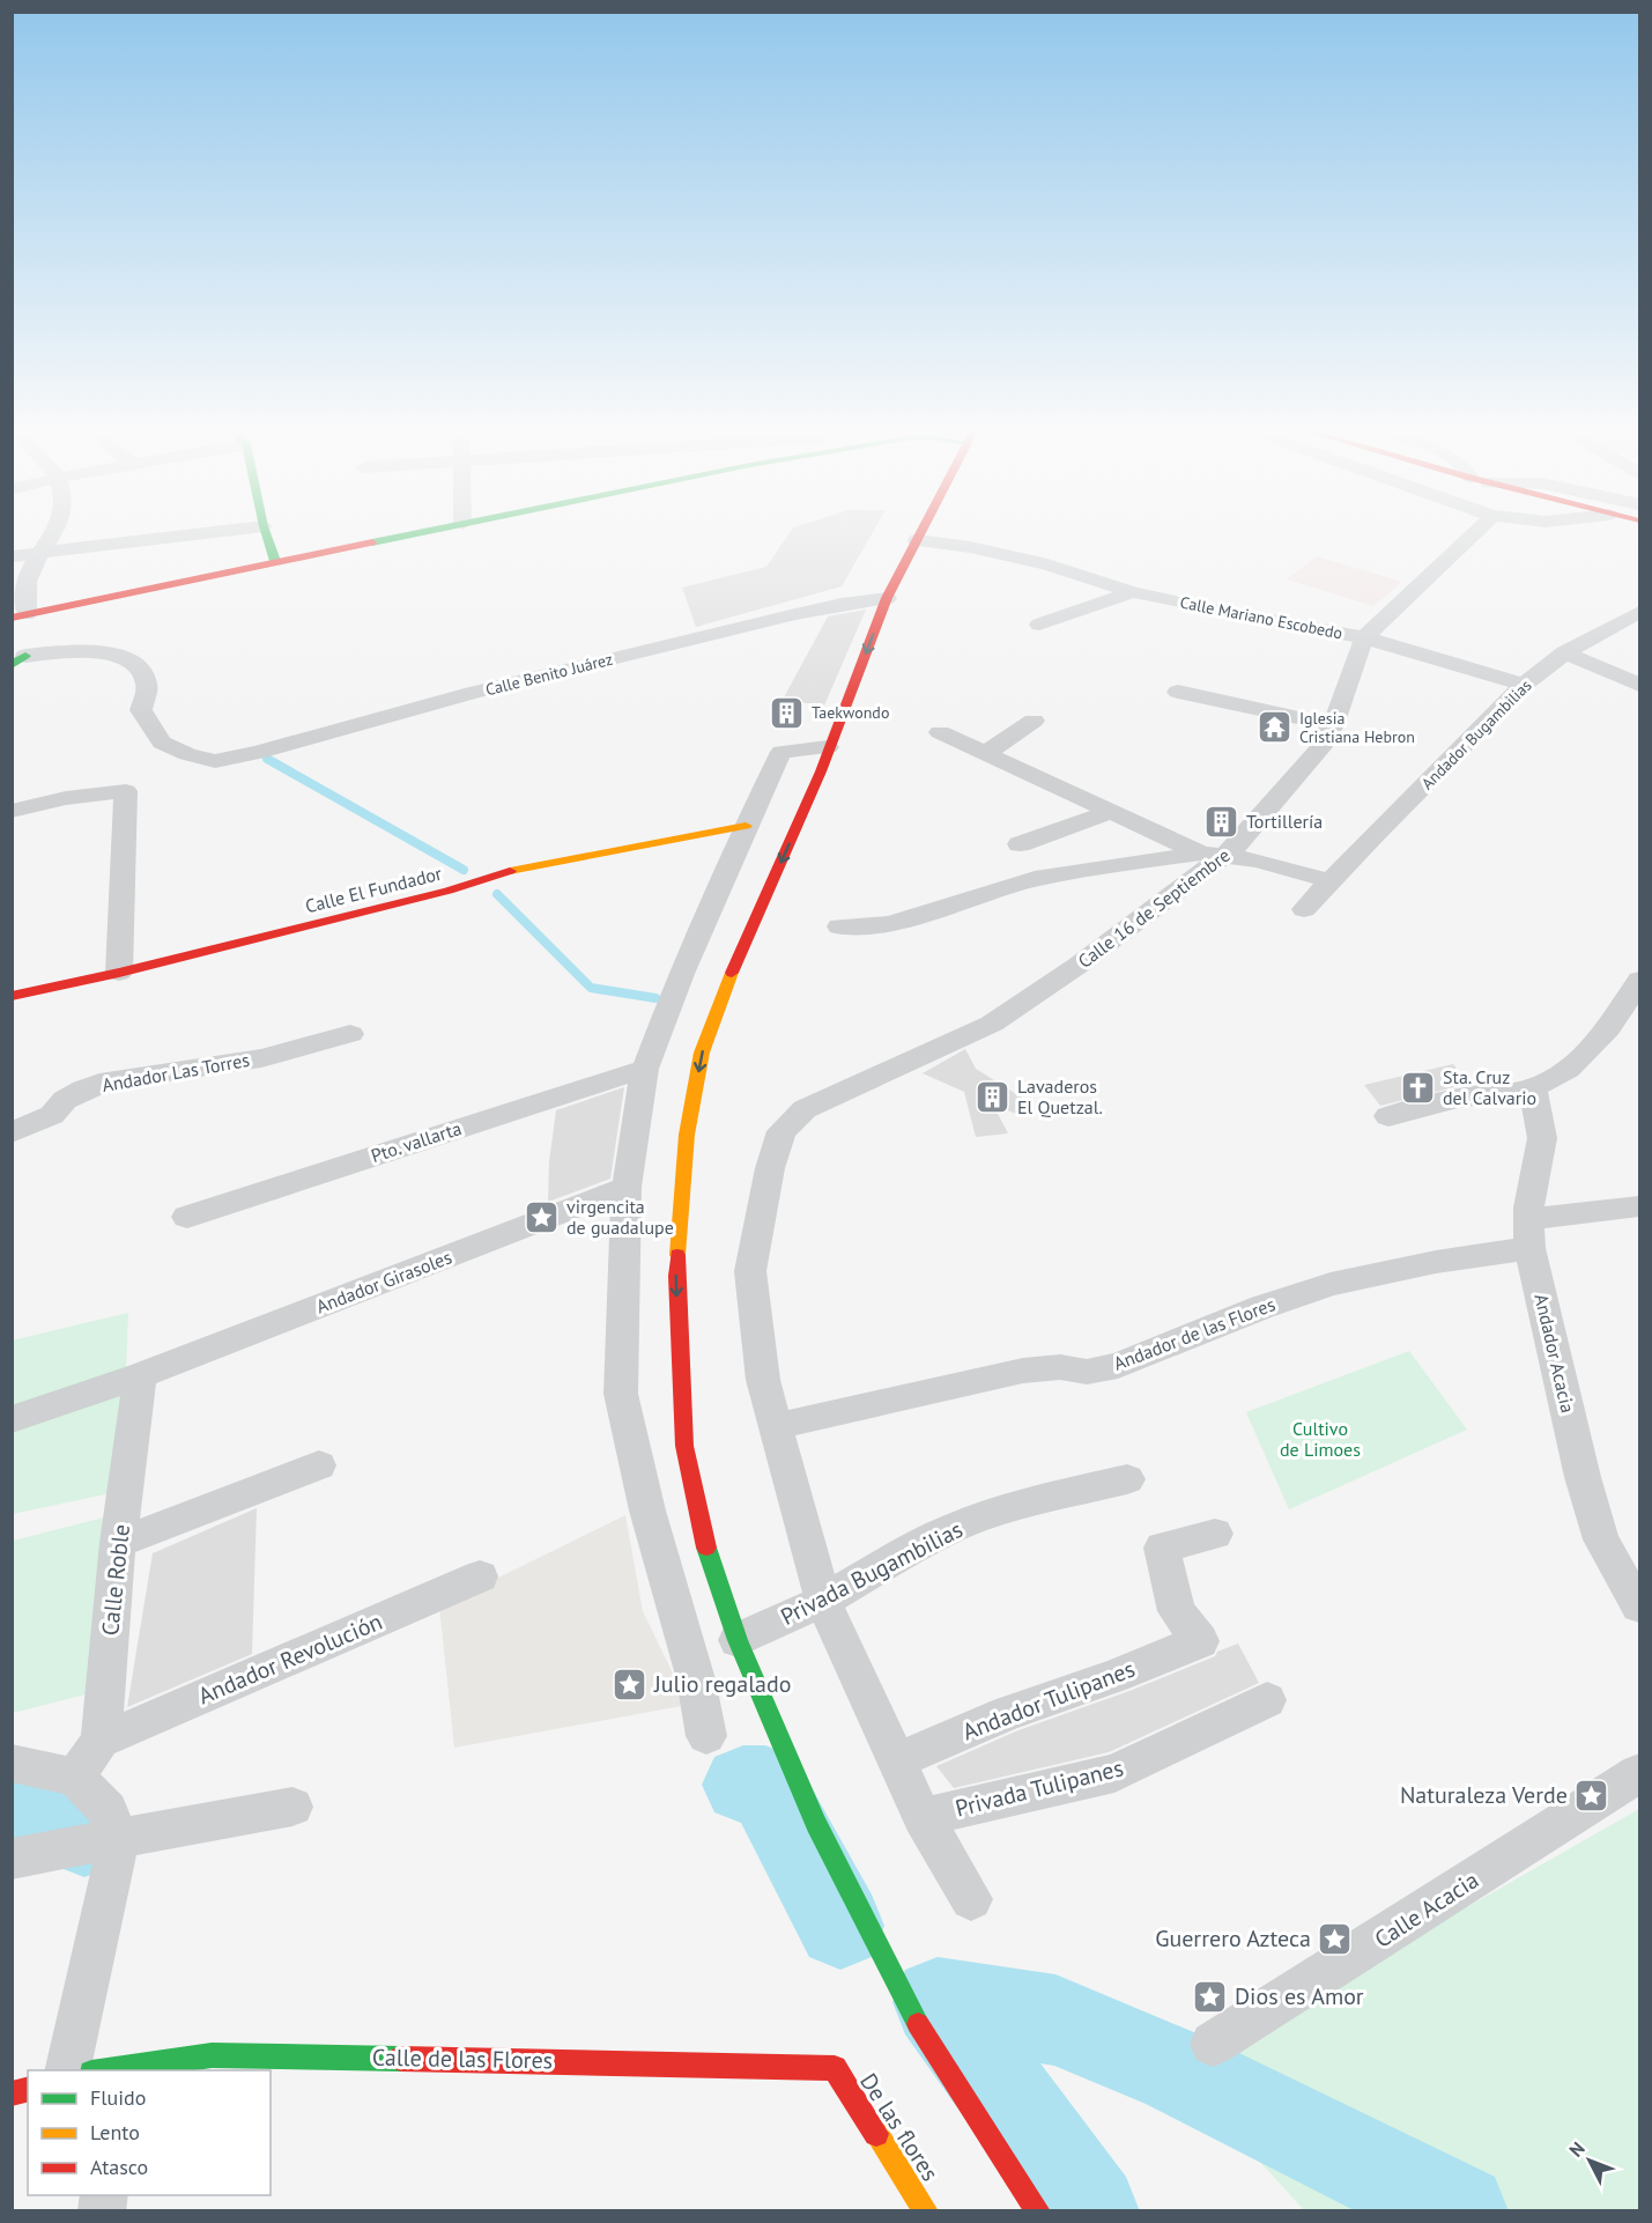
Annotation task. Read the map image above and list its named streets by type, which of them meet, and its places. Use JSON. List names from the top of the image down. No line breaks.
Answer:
{"streets":{"main road":["Calle El Fundador","Calle de las Flores","De las flores"],"street":["Calle Mariano Escobedo","Calle Benito Juárez","Andador Bugambilias","Calle 16 de Septiembre","Andador Las Torres","Pto. vallarta","Andador Girasoles","Andador de las Flores","Andador Acacia","Privada Bugambilias","Calle Roble","Andador Revolución","Andador Tulipanes","Privada Tulipanes","Calle Acacia"]},"crossings":[["Calle Mariano Escobedo","Andador Bugambilias"],["Calle Mariano Escobedo","Calle 16 de Septiembre"],["Calle 16 de Septiembre","Andador de las Flores"],["Andador Girasoles","Calle Roble"],["Andador de las Flores","Andador Acacia"],["Calle Roble","Andador Revolución"],["Calle de las Flores","De las flores"]],"parks":["Cultivo de Limoes"],"places":{"building":["Taekwondo","Tortillería","Lavaderos El Quetzal."],"temple":["Iglesia Cristiana Hebron"],"church":["Sta. Cruz del Calvario"],"place":["virgencita de guadalupe","Julio regalado","Naturaleza Verde","Guerrero Azteca","Dios es Amor"]},"legend":["Fluido","Lento","Atasco"],"north":"top left"}
